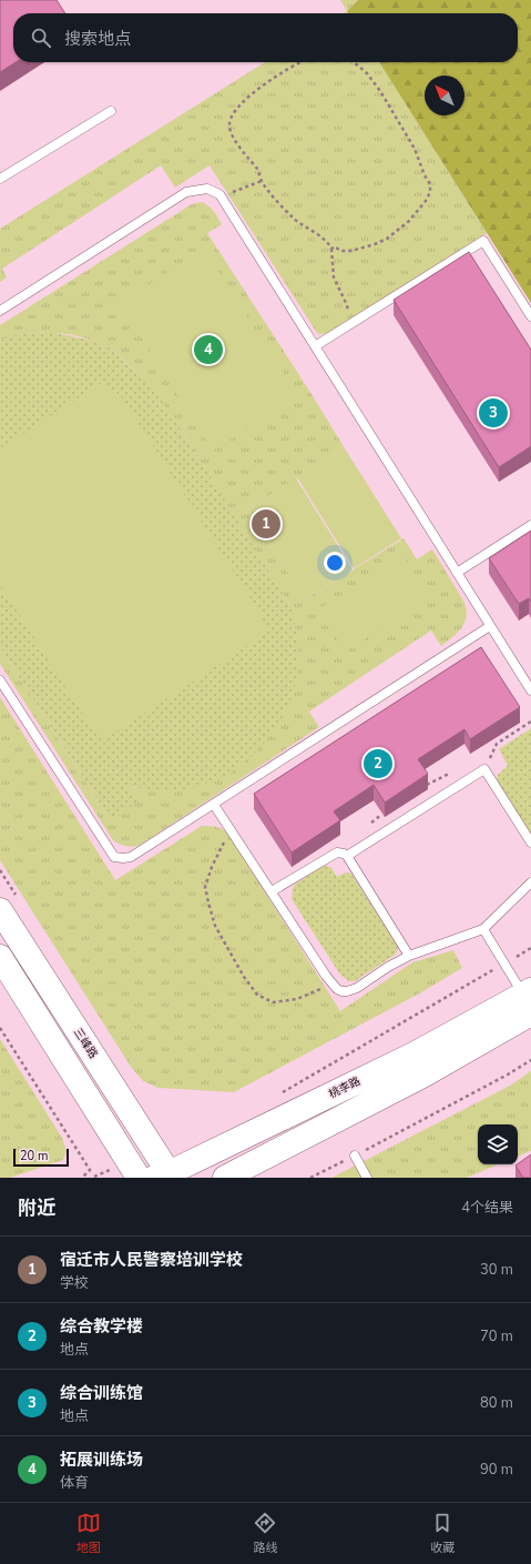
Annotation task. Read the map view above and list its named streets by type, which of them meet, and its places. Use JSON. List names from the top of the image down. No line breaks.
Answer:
{"streets":{"main road":["三峰路","桃李路"]},"crossings":[["三峰路","桃李路"]],"scale_bar":"20 m","north":"top left","page":{"search":"搜索地点","pins":["4","3","1","2"],"scale":"20 m","heading":["附近","4个结果"],"list":[{"mark":"1","name":"宿迁市人民警察培训学校","note":"学校","value":"30 m"},{"mark":"2","name":"综合教学楼","note":"地点","value":"70 m"},{"mark":"3","name":"综合训练馆","note":"地点","value":"80 m"},{"mark":"4","name":"拓展训练场","note":"体育","value":"90 m"}],"nav":["地图","路线","收藏"]}}
